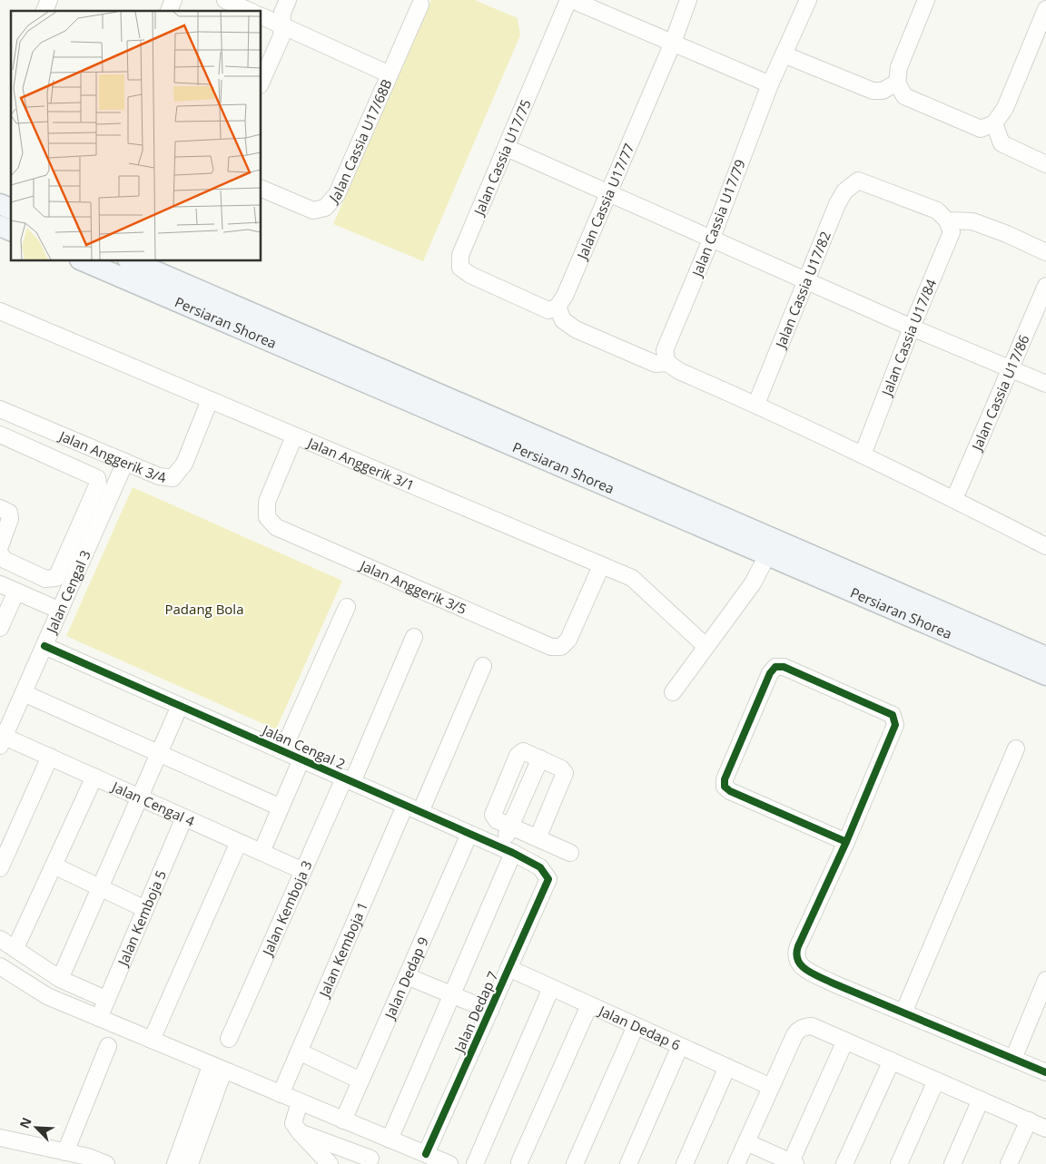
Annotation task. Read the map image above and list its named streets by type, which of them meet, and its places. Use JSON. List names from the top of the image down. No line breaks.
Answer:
{"streets":{"main road":["Persiaran Shorea"],"street":["Jalan Cassia U17/68B","Jalan Cassia U17/75","Jalan Cassia U17/77","Jalan Cassia U17/79","Jalan Cassia U17/82","Jalan Cassia U17/84","Jalan Cassia U17/86","Jalan Anggerik 3/4","Jalan Anggerik 3/1","Jalan Anggerik 3/5","Jalan Cengal 3","Jalan Cengal 2","Jalan Cengal 4","Jalan Kemboja 3","Jalan Kemboja 5","Jalan Kemboja 1","Jalan Dedap 9","Jalan Dedap 7","Jalan Dedap 6"]},"crossings":[["Jalan Cassia U17/75","Jalan Cassia U17/77"],["Jalan Cassia U17/82","Jalan Cassia U17/84"],["Jalan Anggerik 3/4","Jalan Anggerik 3/1"],["Jalan Anggerik 3/4","Jalan Cengal 3"],["Jalan Anggerik 3/1","Jalan Anggerik 3/5"],["Jalan Cengal 3","Jalan Cengal 2"],["Jalan Cengal 3","Jalan Cengal 4"],["Jalan Cengal 2","Jalan Kemboja 3"],["Jalan Cengal 2","Jalan Kemboja 1"],["Jalan Cengal 2","Jalan Dedap 9"],["Jalan Cengal 2","Jalan Dedap 7"],["Jalan Cengal 4","Jalan Kemboja 3"],["Jalan Cengal 4","Jalan Kemboja 5"],["Jalan Dedap 7","Jalan Dedap 6"]],"parks":["Padang Bola"],"north":"top left"}
